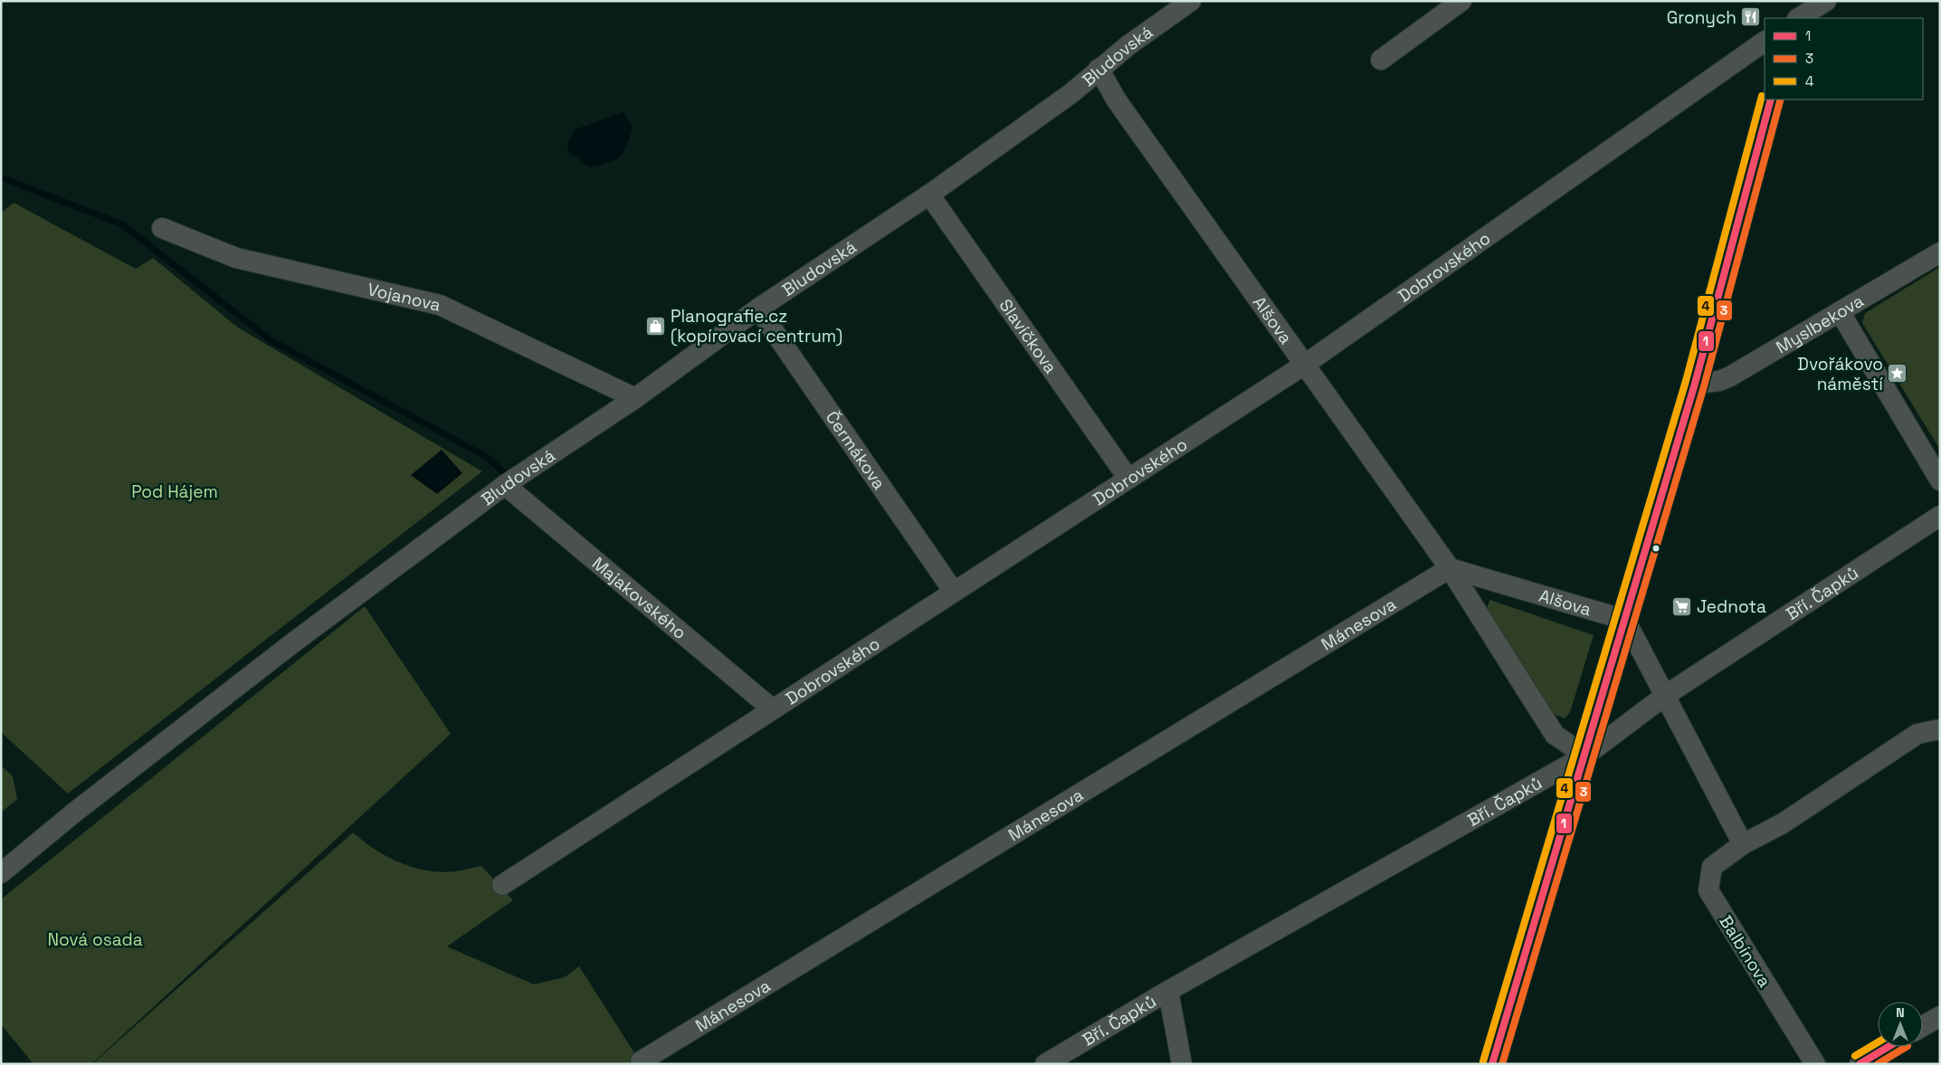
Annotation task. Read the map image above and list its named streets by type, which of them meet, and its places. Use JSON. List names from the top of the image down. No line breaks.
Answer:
{"streets":{"street":["Bludovská","Dobrovského","Vojanova","Alšova","Myslbekova","Slavíčkova","Čermákova","Bří. Čapků","Majakovského","Mánesova","Balbínova"]},"crossings":[["Bludovská","Vojanova"],["Bludovská","Alšova"],["Bludovská","Slavíčkova"],["Bludovská","Čermákova"],["Bludovská","Majakovského"],["Dobrovského","Alšova"],["Dobrovského","Slavíčkova"],["Dobrovského","Čermákova"],["Dobrovského","Majakovského"],["Alšova","Bří. Čapků"],["Alšova","Mánesova"]],"parks":["Pod Hájem","Nová osada"],"places":{"restaurant":["Gronych"],"shop":["Planografie.cz (kopírovací centrum)"],"place":["Dvořákovo náměstí"],"supermarket":["Jednota"]},"lines":["transit line 4","transit line 1","transit line 3"],"legend":["1","3","4"],"north":"top"}
